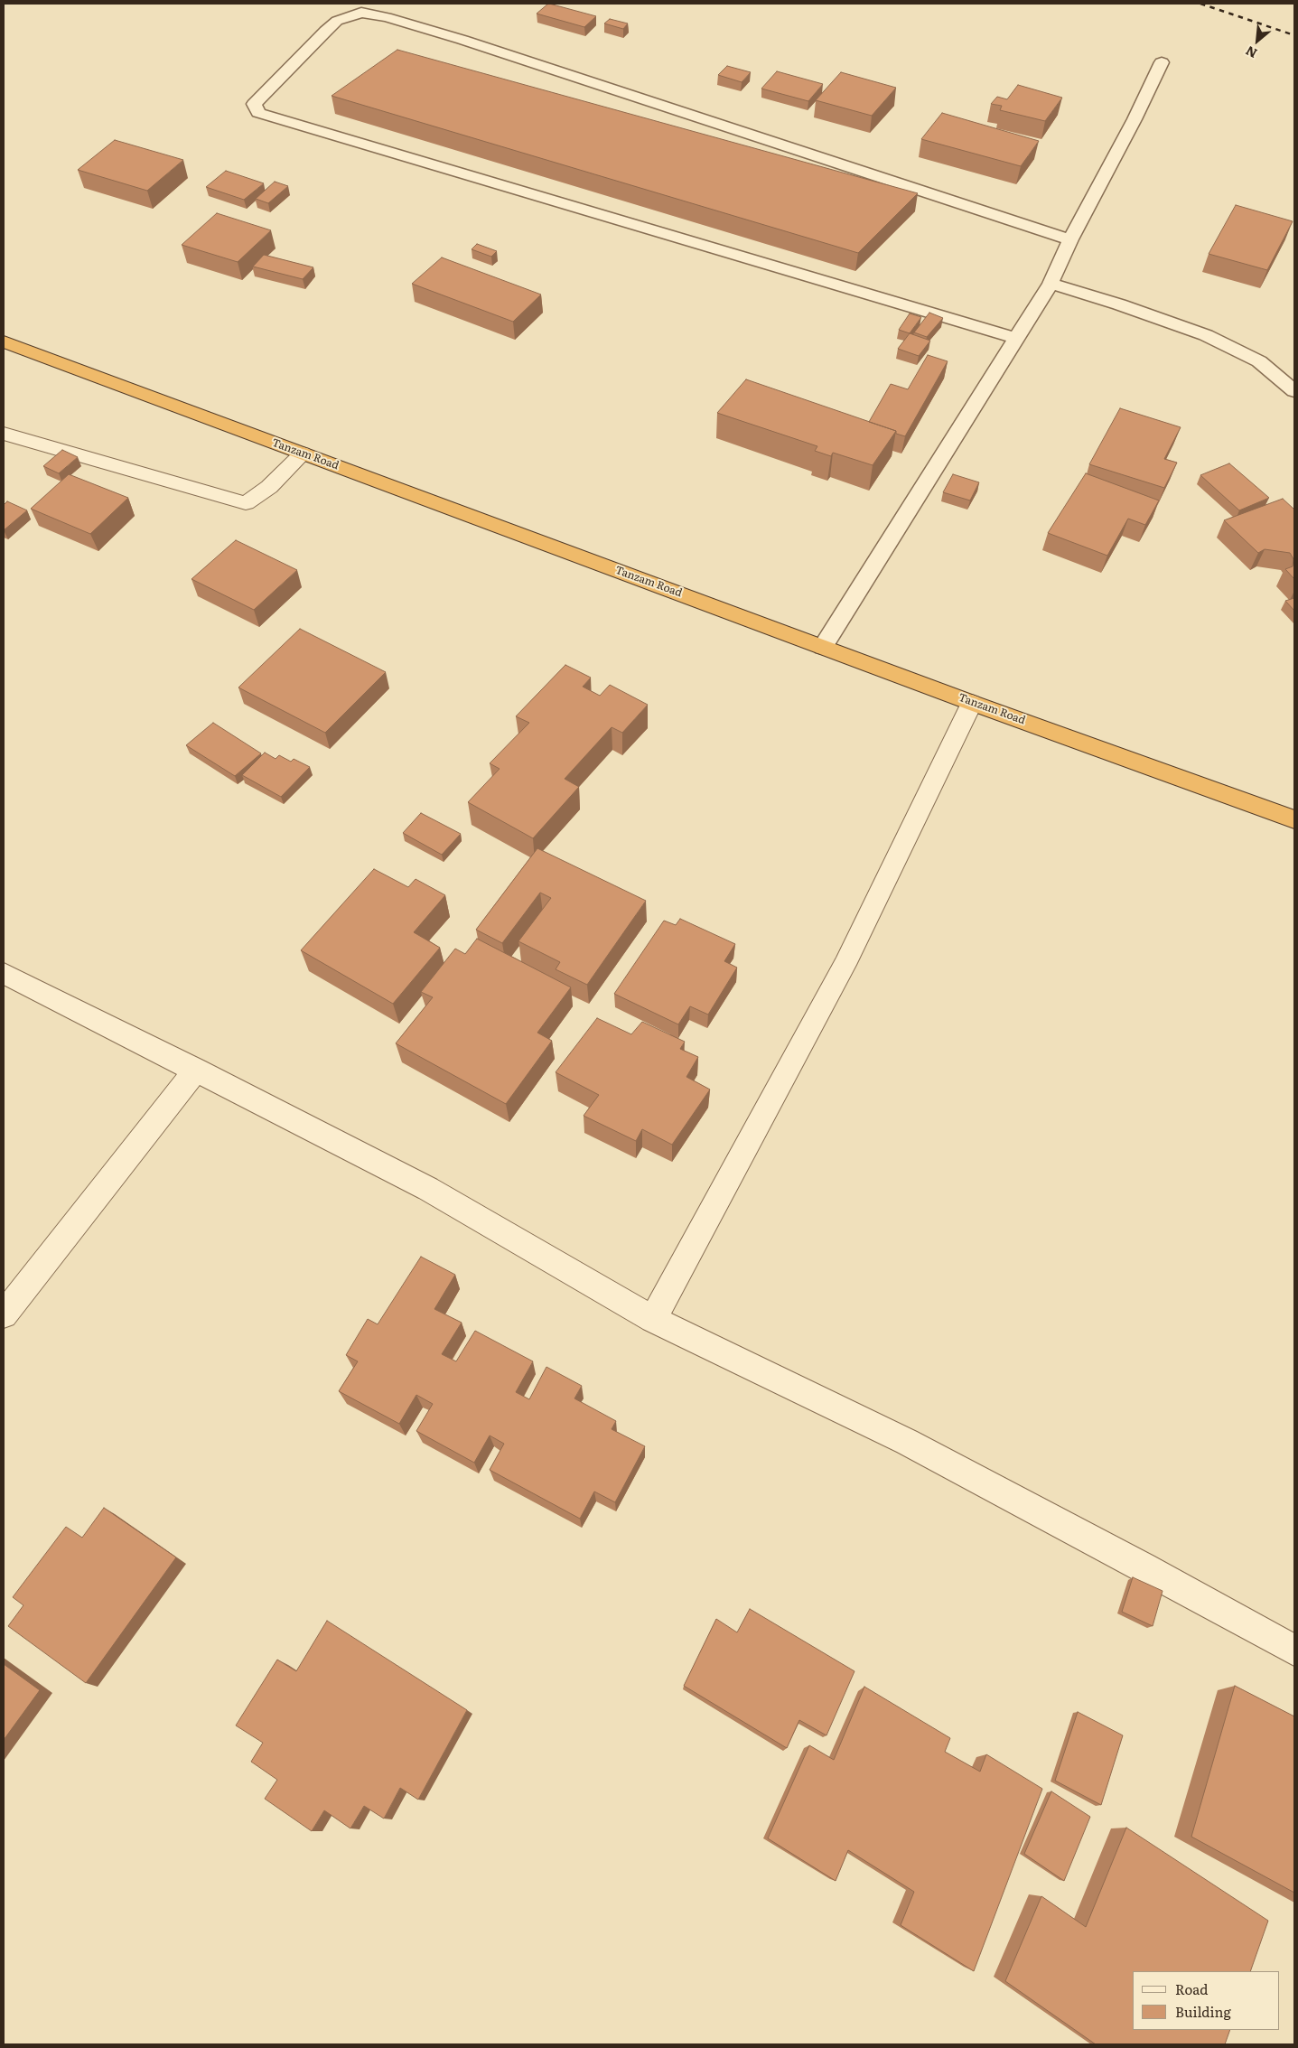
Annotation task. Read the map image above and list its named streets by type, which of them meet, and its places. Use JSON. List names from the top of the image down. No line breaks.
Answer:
{"streets":{"highway":["Tanzam Road"]},"legend":["Road","Building"],"north":"bottom left"}
